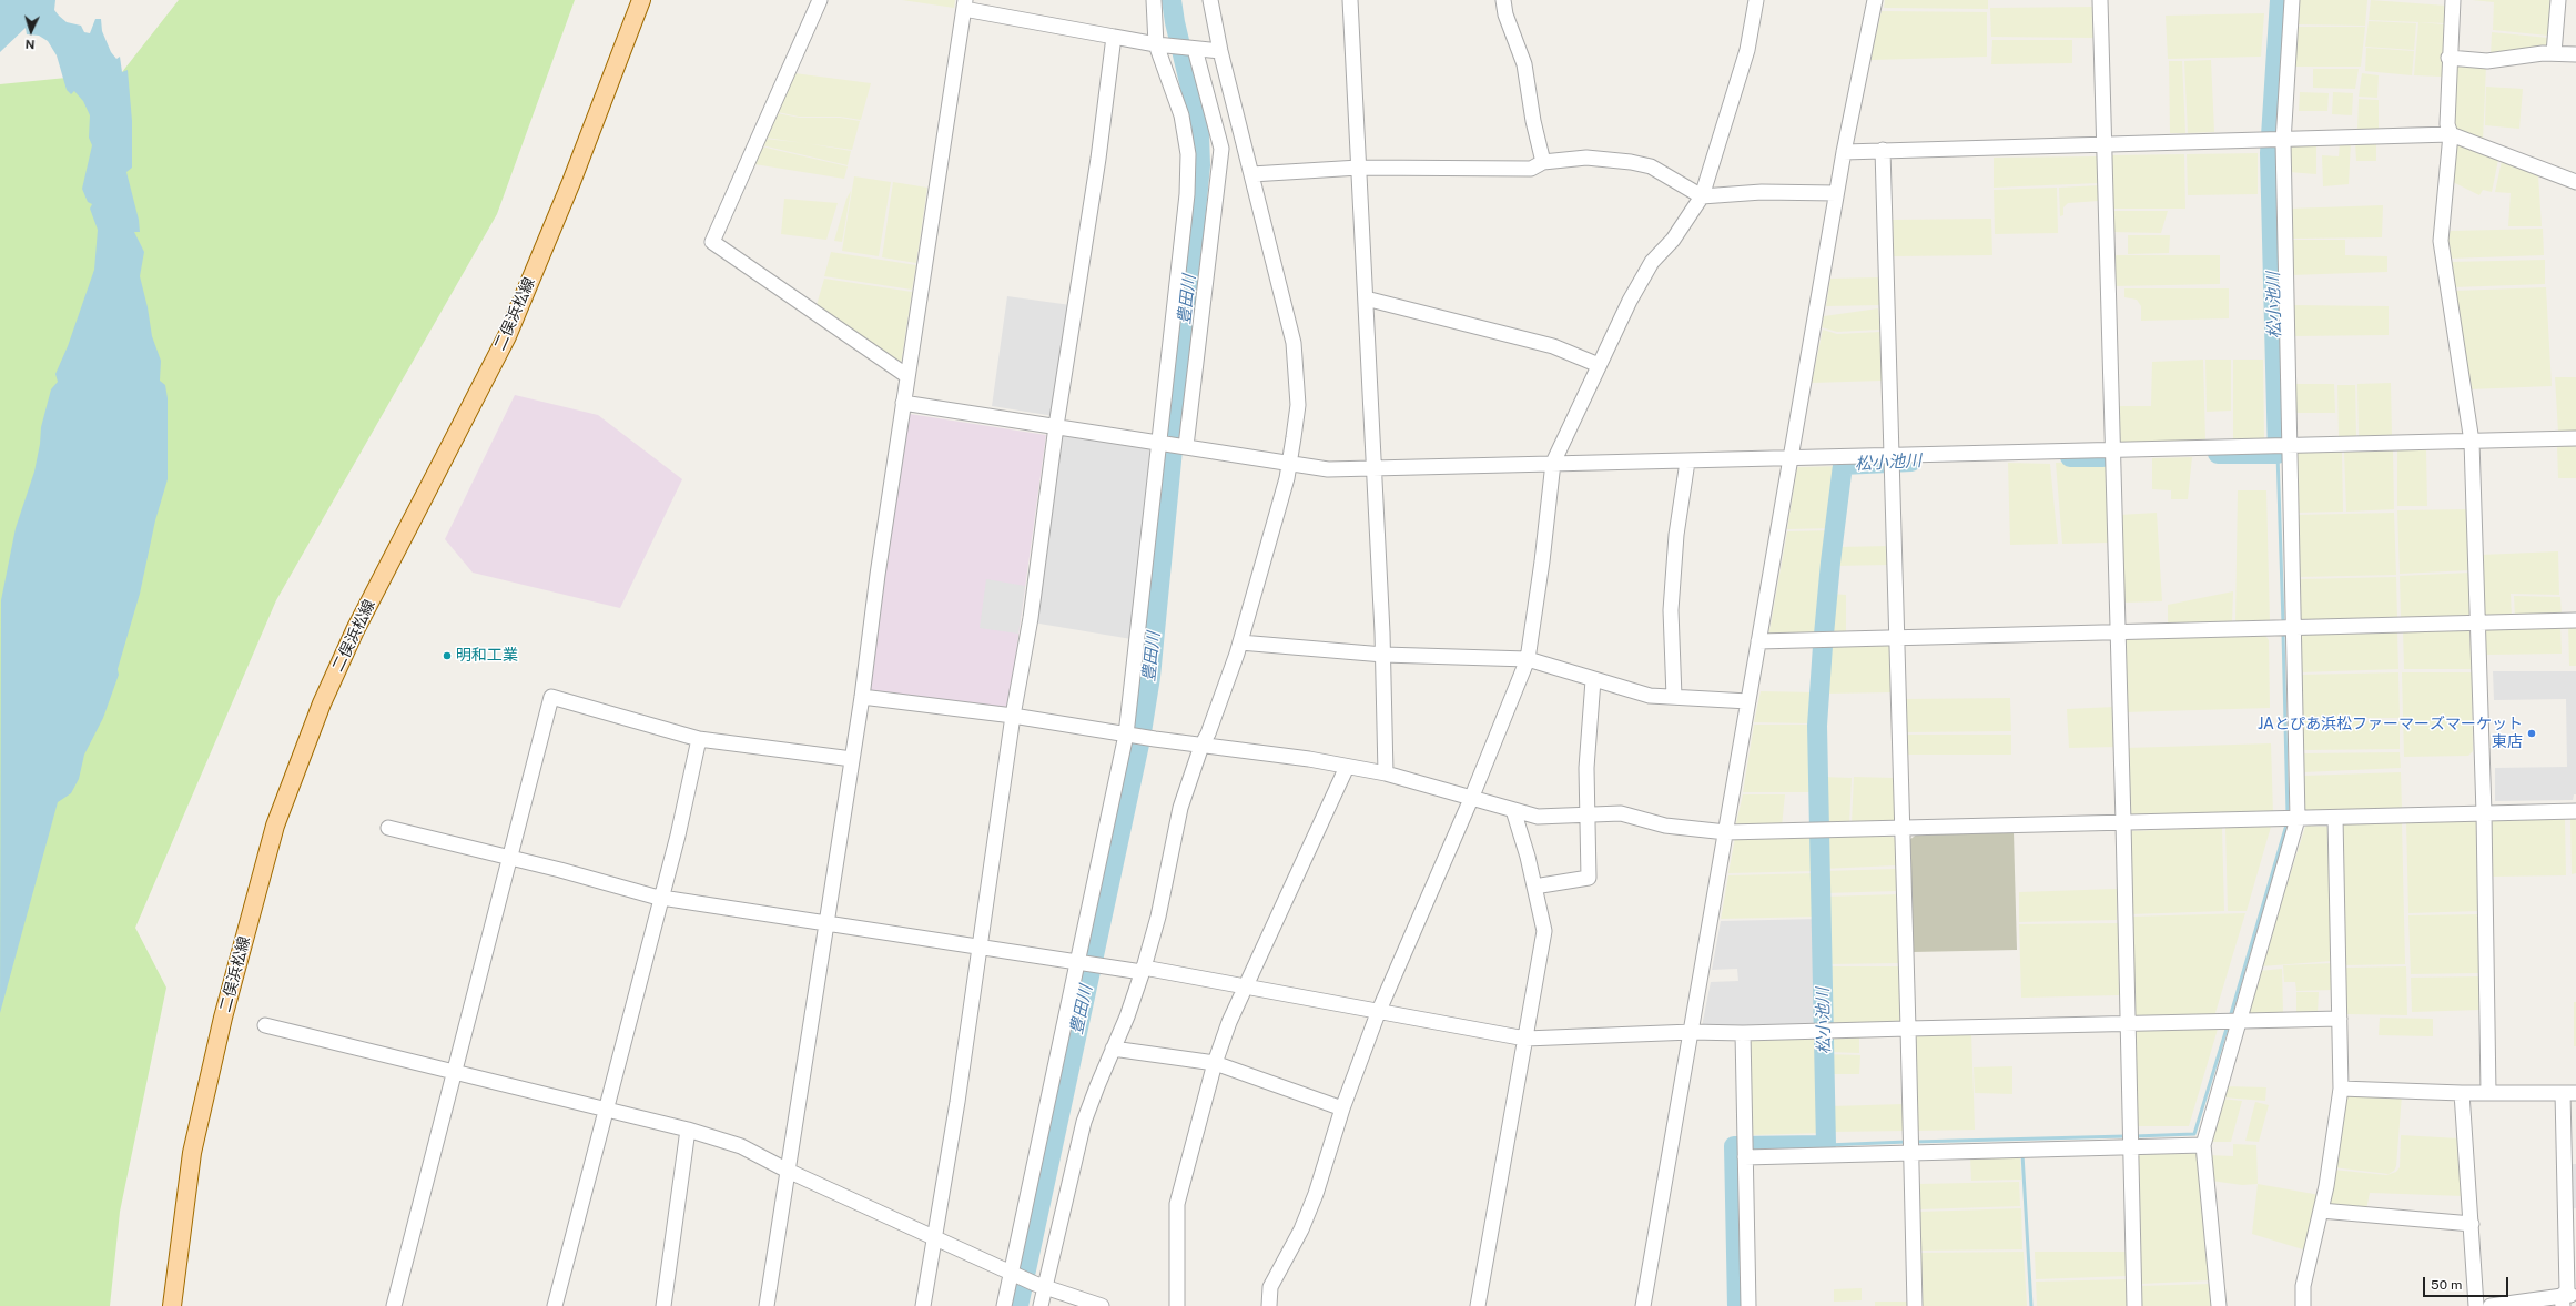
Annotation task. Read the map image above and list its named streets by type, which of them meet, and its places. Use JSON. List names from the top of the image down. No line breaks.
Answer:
{"streets":{"main road":["二俣浜松線"]},"water":["豊田川","松小池川"],"places":["明和工業","JAとぴあ浜松ファーマーズマーケット 東店"],"scale_bar":"50 m","north":"bottom"}
